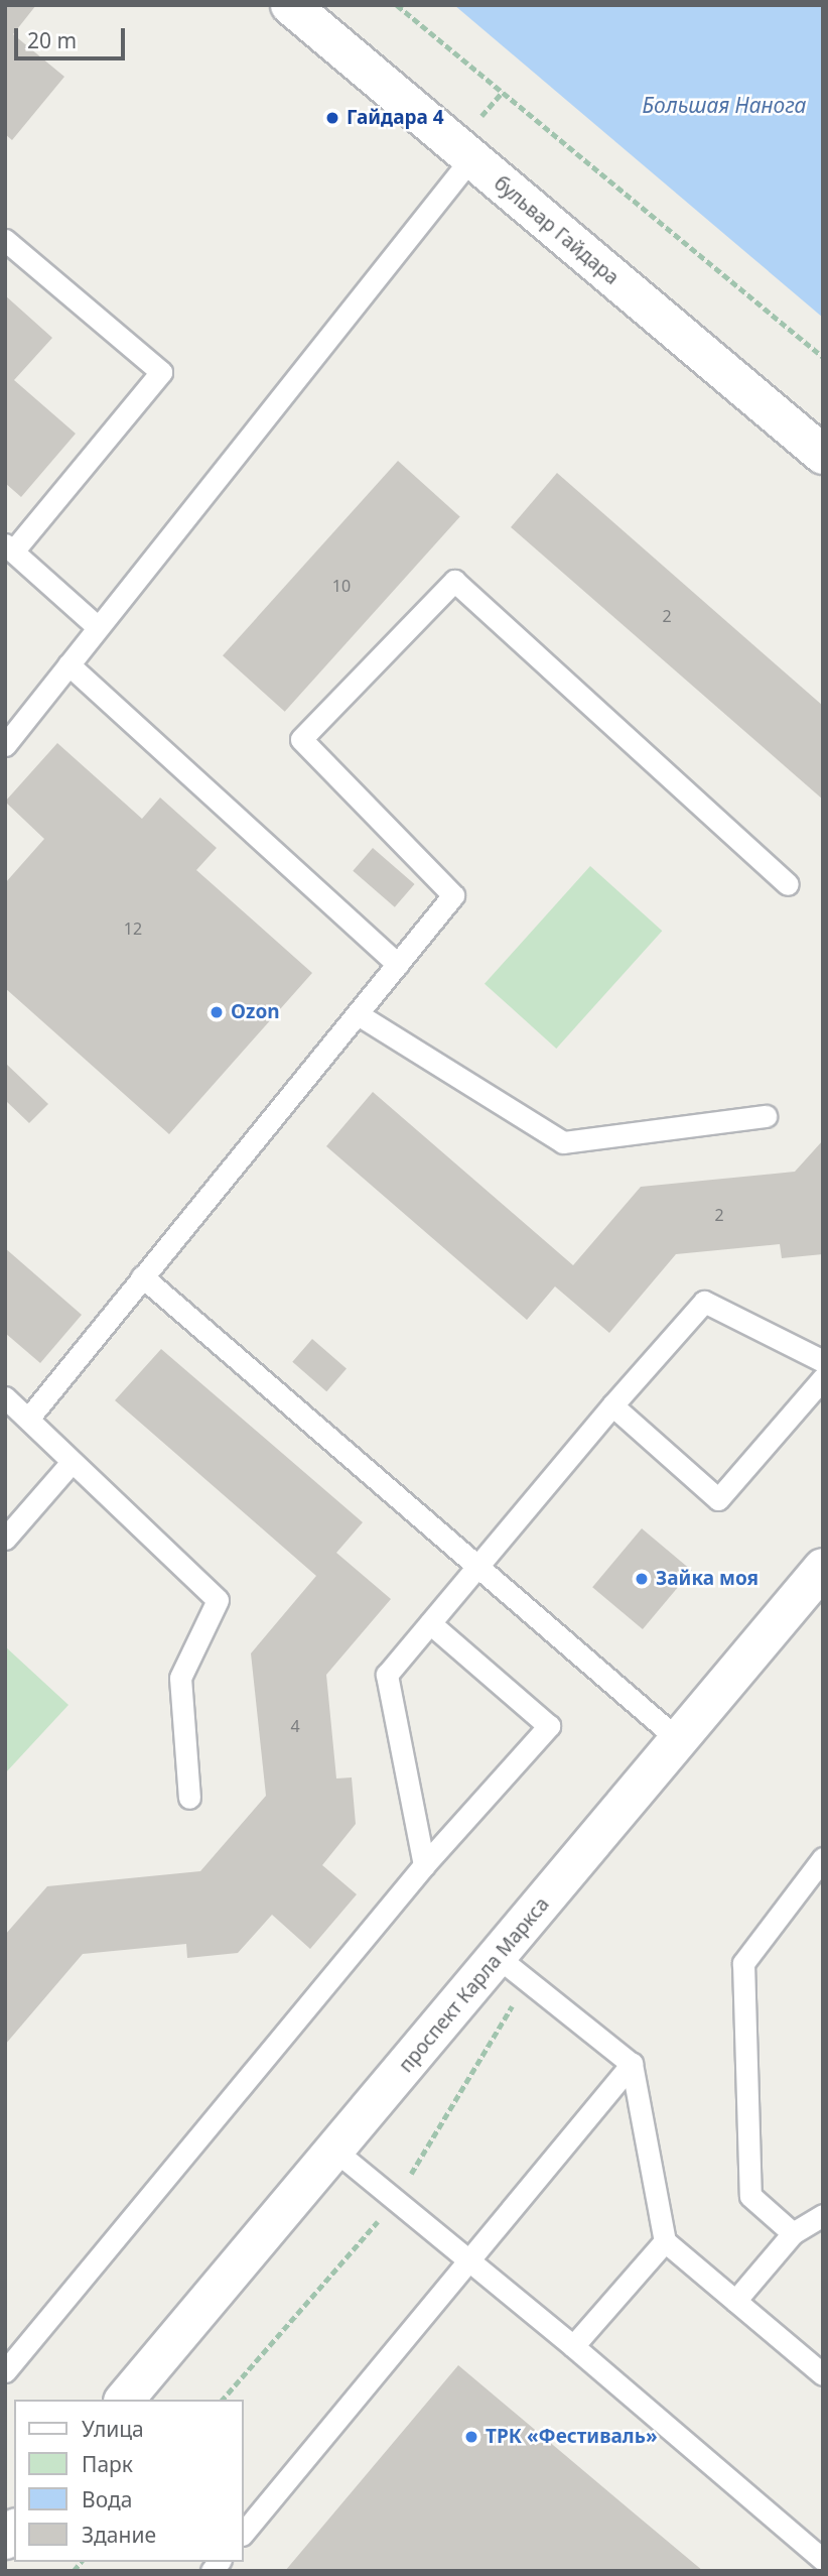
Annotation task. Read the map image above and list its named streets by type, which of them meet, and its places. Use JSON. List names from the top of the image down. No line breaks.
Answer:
{"streets":{"street":["бульвар Гайдара","проспект Карла Маркса"]},"water":["Большая Нанога"],"places":["Гайдара 4","Ozon","Зайка моя","ТРК «Фестиваль»"],"house_numbers":["10","2","12","2","4"],"legend":["Улица","Парк","Вода","Здание"],"scale_bar":"20 m"}
